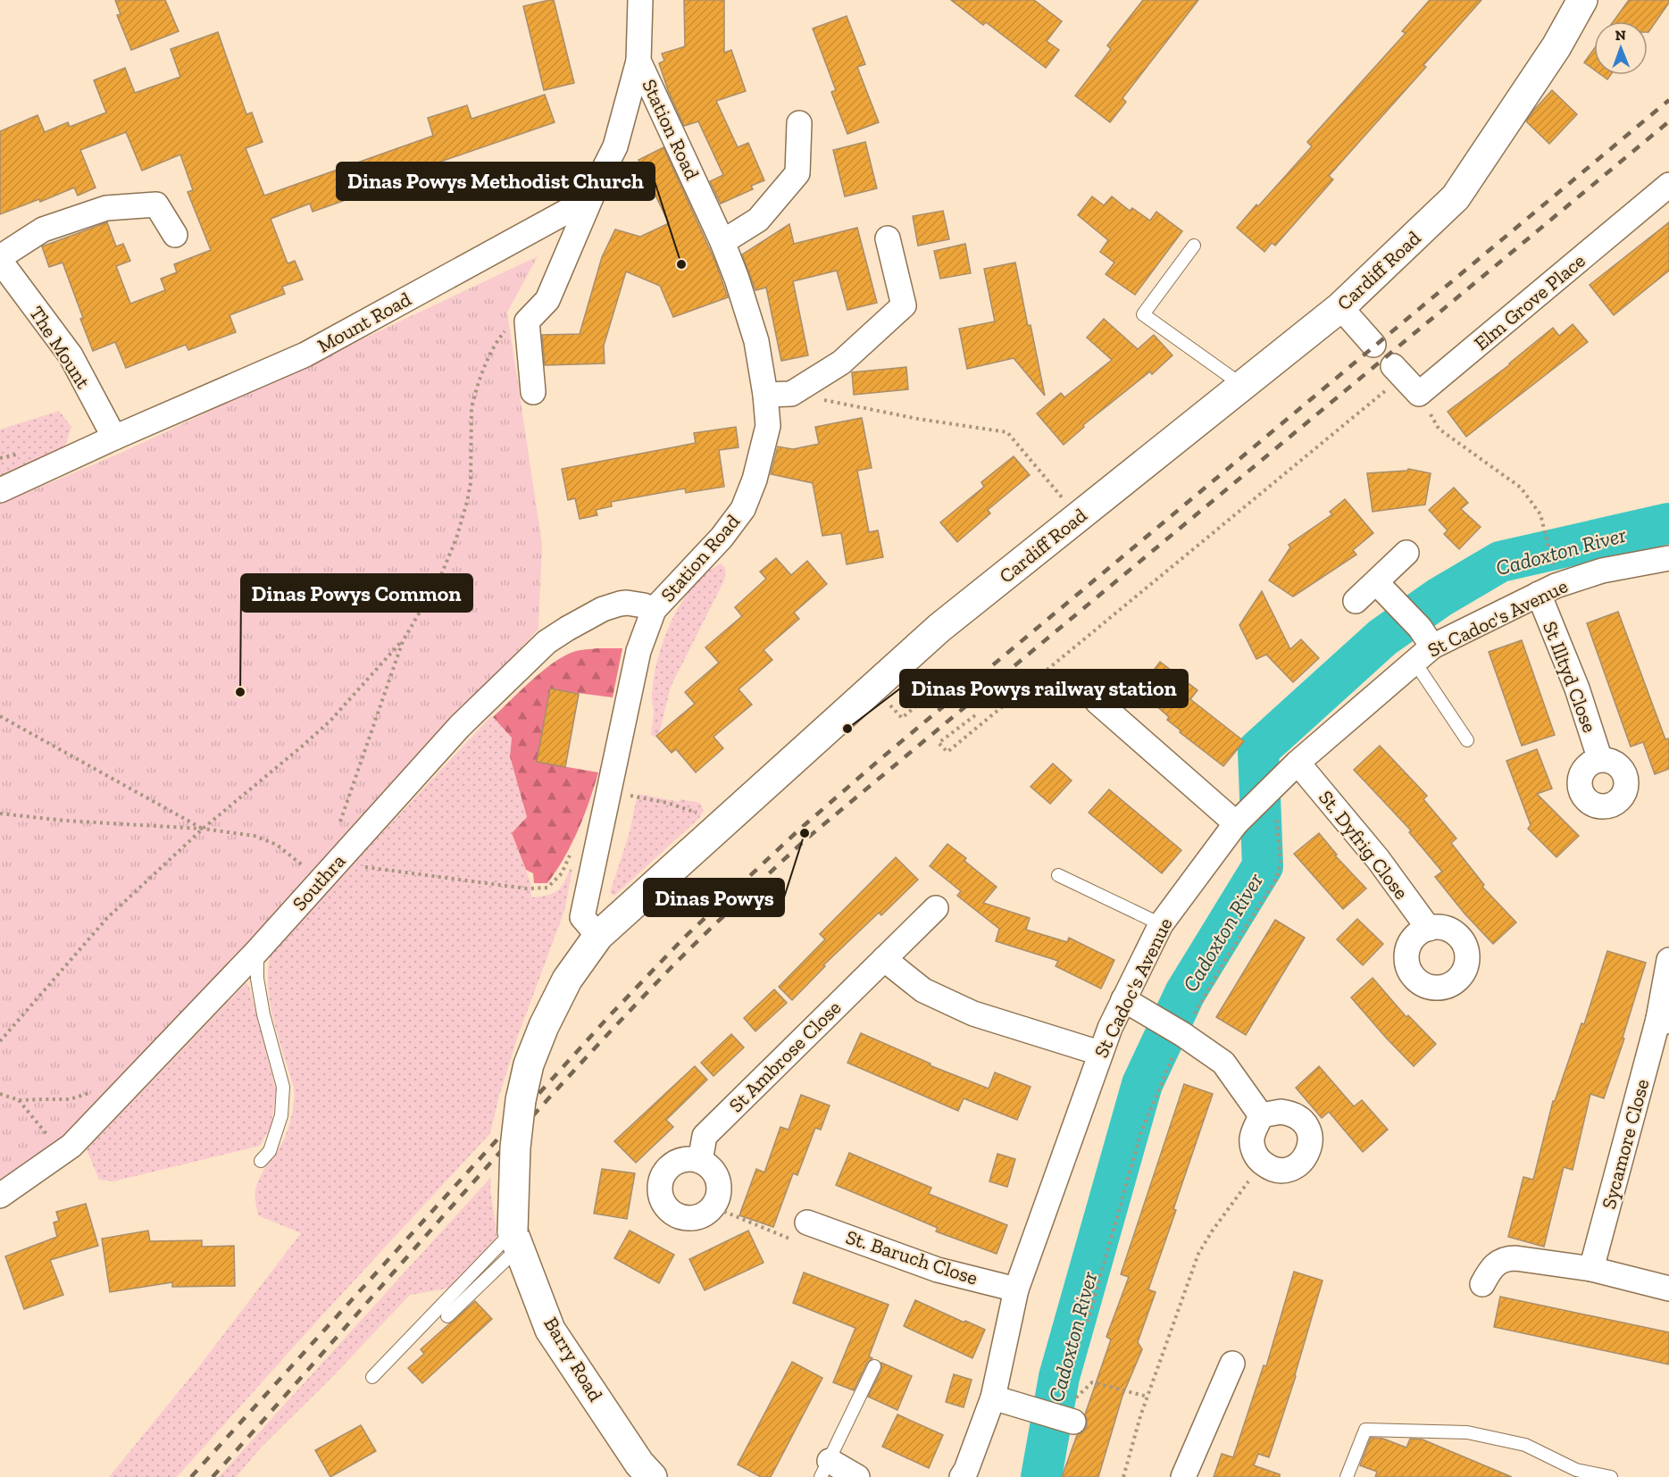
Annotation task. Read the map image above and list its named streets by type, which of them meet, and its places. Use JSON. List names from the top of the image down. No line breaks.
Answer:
{"streets":{"main road":["Cardiff Road","Barry Road"],"street":["Station Road","Elm Grove Place","Mount Road","The Mount","St Cadoc's Avenue","St Illtyd Close","St. Dyfrig Close","Southra","St Ambrose Close","Sycamore Close","St. Baruch Close"]},"crossings":[["Station Road","Cardiff Road"],["Station Road","Mount Road"],["Station Road","Southra"],["Cardiff Road","Barry Road"],["Mount Road","The Mount"],["St Cadoc's Avenue","St Illtyd Close"],["St Cadoc's Avenue","St. Dyfrig Close"],["St Cadoc's Avenue","St. Baruch Close"]],"water":["Cadoxton River"],"places":["Dinas Powys Methodist Church","Dinas Powys Common","Dinas Powys railway station","Dinas Powys"],"north":"top"}
